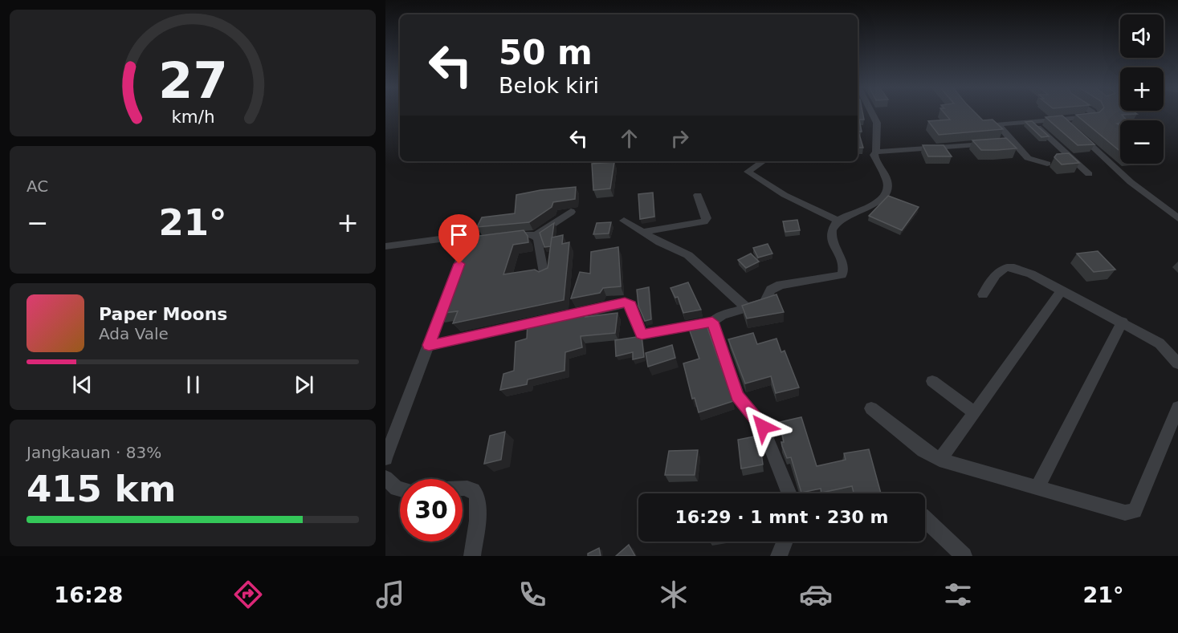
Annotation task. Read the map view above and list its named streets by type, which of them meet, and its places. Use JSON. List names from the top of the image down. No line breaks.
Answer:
{"page":{"map_buttons":["+","−"],"turn":["50 m","Belok kiri"],"tile":["AC",["Jangkauan · 83%","415 km"]],"heat":["−","21°","+"],"song":["Paper Moons","Ada Vale"],"limit":"30","trip":"16:29 · 1 mnt · 230 m","tabs":["16:28","21°"],"gauge":["27","km/h"]}}
